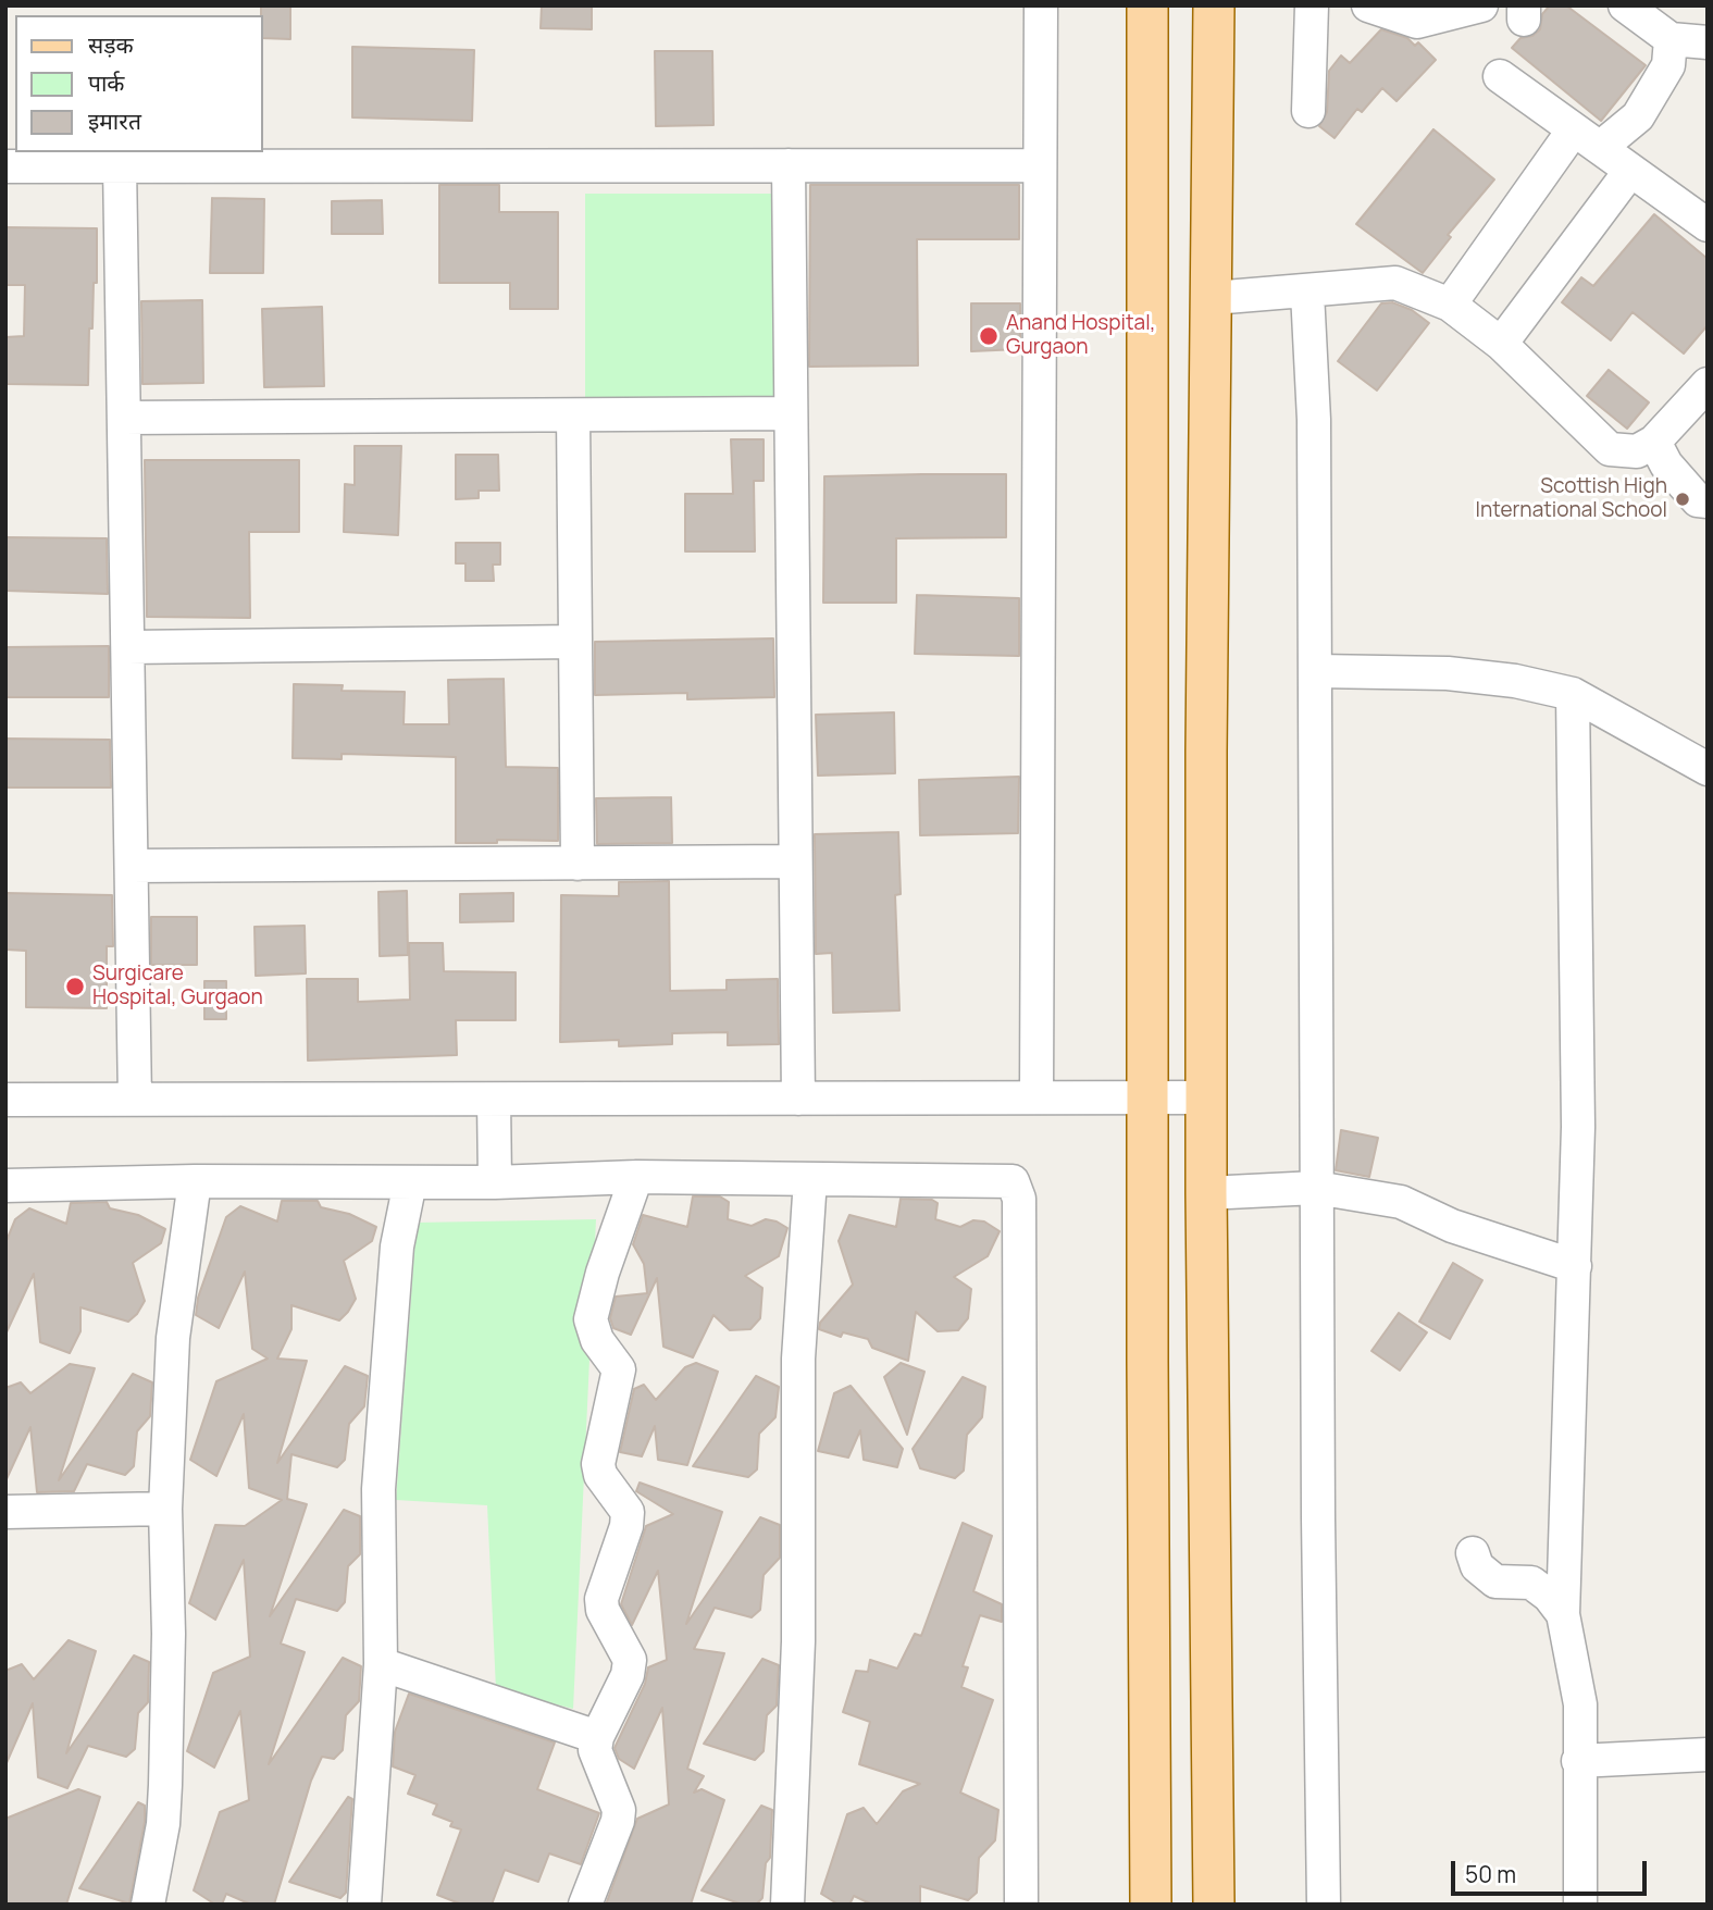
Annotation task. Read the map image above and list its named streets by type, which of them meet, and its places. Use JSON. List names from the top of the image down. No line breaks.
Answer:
{"places":["Anand Hospital, Gurgaon","Scottish High International School","Surgicare Hospital, Gurgaon"],"legend":["सड़क","पार्क","इमारत"],"scale_bar":"50 m"}
